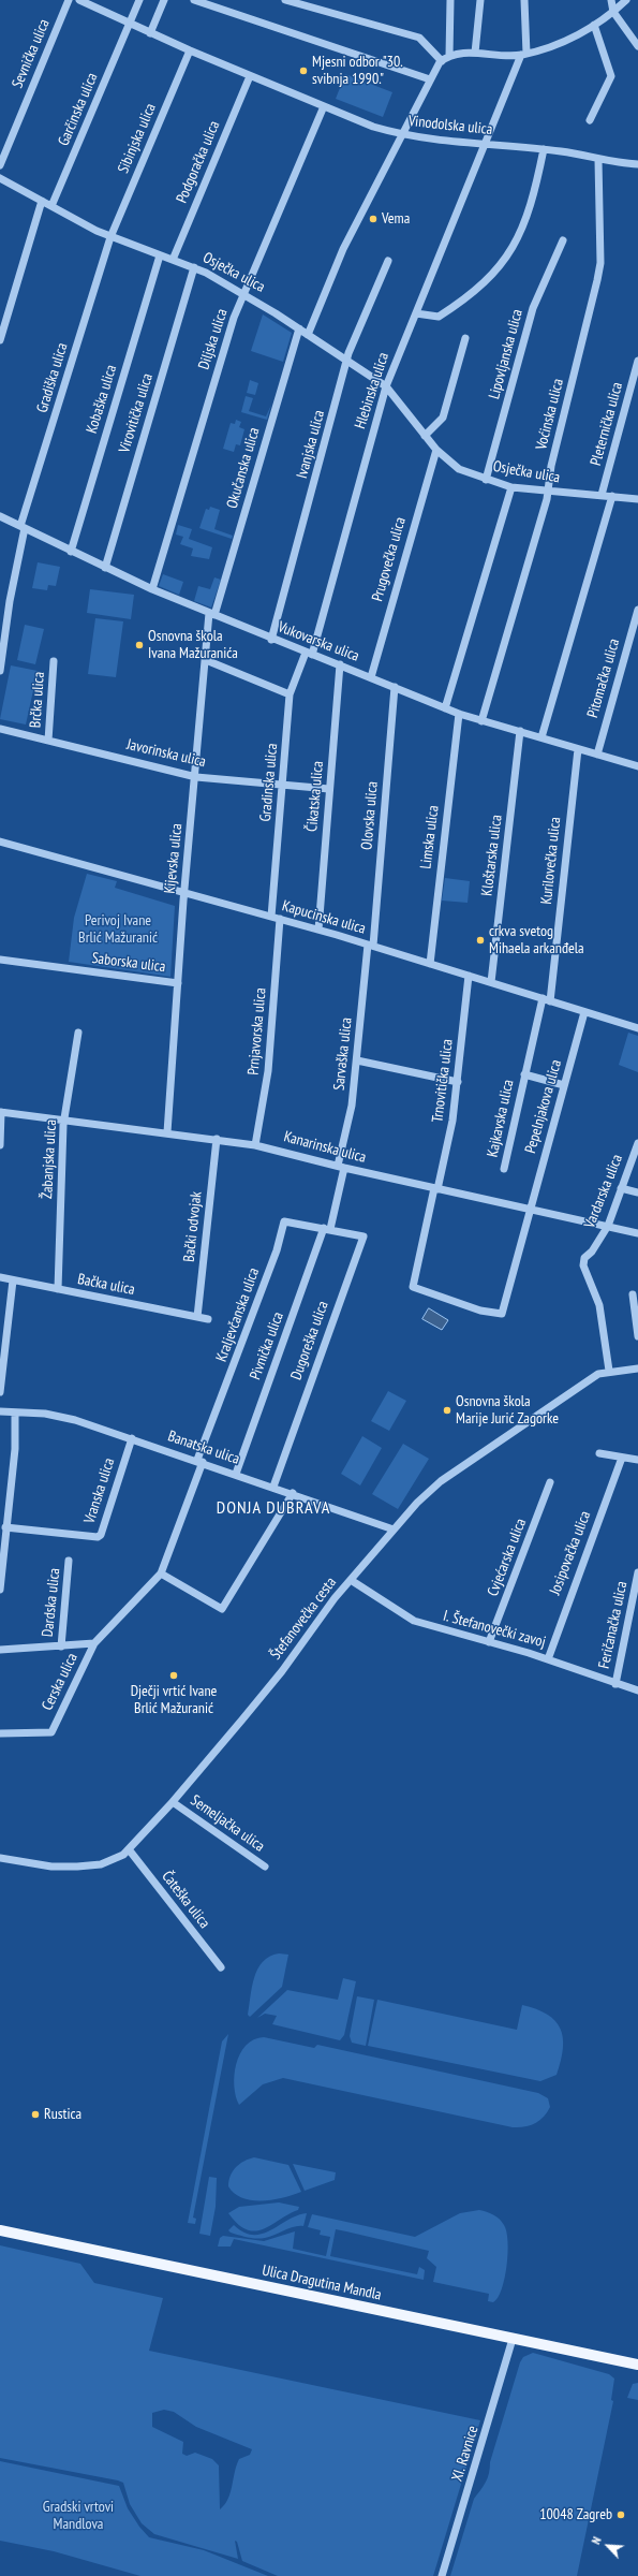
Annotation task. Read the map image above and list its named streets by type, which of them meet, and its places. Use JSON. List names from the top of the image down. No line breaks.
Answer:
{"streets":{"main road":["Ulica Dragutina Mandla"],"street":["Sevnička ulica","Garčinska ulica","Vinodolska ulica","Sibinjska ulica","Podgoračka ulica","Osječka ulica","Diljska ulica","Lipovljanska ulica","Gradiška ulica","Hlebinska ulica","Kobaška ulica","Virovitička ulica","Voćinska ulica","Pleternička ulica","Ivanjska ulica","Okučanska ulica","Prugovečka ulica","Vukovarska ulica","Pitomačka ulica","Brčka ulica","Javorinska ulica","Gradinska ulica","Čikatska ulica","Olovska ulica","Limska ulica","Kloštarska ulica","Kijevska ulica","Kurilovečka ulica","Kapucinska ulica","Saborska ulica","Prnjavorska ulica","Sarvaška ulica","Trnovitička ulica","Pepelnjakova ulica","Kajkavska ulica","Kanarinska ulica","Žabanjska ulica","Vardarska ulica","Bački odvojak","Bačka ulica","Kraljevčanska ulica","Dugoreška ulica","Pivnička ulica","Banatska ulica","Vranska ulica","Josipovačka ulica","Cvjećarska ulica","Dardska ulica","Štefanovečka cesta","Feričanačka ulica","I. Štefanovečki zavoj","Cerska ulica","Semeljačka ulica","Čateška ulica","XI. Ravnice"]},"crossings":[["Garčinska ulica","Vinodolska ulica"],["Garčinska ulica","Osječka ulica"],["Vinodolska ulica","Sibinjska ulica"],["Vinodolska ulica","Podgoračka ulica"],["Vinodolska ulica","Diljska ulica"],["Vinodolska ulica","Hlebinska ulica"],["Vinodolska ulica","Voćinska ulica"],["Sibinjska ulica","Osječka ulica"],["Sibinjska ulica","Gradiška ulica"],["Podgoračka ulica","Osječka ulica"],["Osječka ulica","Diljska ulica"],["Osječka ulica","Lipovljanska ulica"],["Osječka ulica","Gradiška ulica"],["Osječka ulica","Hlebinska ulica"],["Osječka ulica","Kobaška ulica"],["Osječka ulica","Virovitička ulica"],["Osječka ulica","Voćinska ulica"],["Osječka ulica","Pleternička ulica"],["Osječka ulica","Ivanjska ulica"],["Osječka ulica","Okučanska ulica"],["Osječka ulica","Prugovečka ulica"],["Diljska ulica","Vukovarska ulica"],["Gradiška ulica","Vukovarska ulica"],["Hlebinska ulica","Vukovarska ulica"],["Hlebinska ulica","Gradinska ulica"],["Kobaška ulica","Vukovarska ulica"],["Virovitička ulica","Vukovarska ulica"],["Voćinska ulica","Vukovarska ulica"],["Ivanjska ulica","Vukovarska ulica"],["Okučanska ulica","Vukovarska ulica"],["Okučanska ulica","Kijevska ulica"],["Prugovečka ulica","Vukovarska ulica"],["Vukovarska ulica","Pitomačka ulica"],["Vukovarska ulica","Gradinska ulica"],["Vukovarska ulica","Čikatska ulica"],["Vukovarska ulica","Olovska ulica"],["Vukovarska ulica","Limska ulica"],["Vukovarska ulica","Kloštarska ulica"],["Vukovarska ulica","Kijevska ulica"],["Vukovarska ulica","Kurilovečka ulica"],["Brčka ulica","Javorinska ulica"],["Javorinska ulica","Gradinska ulica"],["Javorinska ulica","Čikatska ulica"],["Javorinska ulica","Kijevska ulica"],["Gradinska ulica","Kapucinska ulica"],["Čikatska ulica","Kapucinska ulica"],["Olovska ulica","Kapucinska ulica"],["Olovska ulica","Sarvaška ulica"],["Limska ulica","Kapucinska ulica"],["Kloštarska ulica","Kapucinska ulica"],["Kijevska ulica","Kapucinska ulica"],["Kijevska ulica","Saborska ulica"],["Kijevska ulica","Kanarinska ulica"],["Kurilovečka ulica","Kapucinska ulica"],["Kurilovečka ulica","Kajkavska ulica"],["Kapucinska ulica","Prnjavorska ulica"],["Kapucinska ulica","Sarvaška ulica"],["Kapucinska ulica","Trnovitička ulica"],["Kapucinska ulica","Pepelnjakova ulica"],["Kapucinska ulica","Kajkavska ulica"],["Prnjavorska ulica","Kanarinska ulica"],["Sarvaška ulica","Kanarinska ulica"],["Sarvaška ulica","Pivnička ulica"],["Trnovitička ulica","Pepelnjakova ulica"],["Trnovitička ulica","Kanarinska ulica"],["Pepelnjakova ulica","Kajkavska ulica"],["Pepelnjakova ulica","Kanarinska ulica"],["Kanarinska ulica","Žabanjska ulica"],["Kanarinska ulica","Vardarska ulica"],["Kanarinska ulica","Bački odvojak"],["Kanarinska ulica","Pivnička ulica"],["Žabanjska ulica","Bačka ulica"],["Vardarska ulica","Štefanovečka cesta"],["Bački odvojak","Bačka ulica"],["Kraljevčanska ulica","Dugoreška ulica"],["Kraljevčanska ulica","Pivnička ulica"],["Kraljevčanska ulica","Banatska ulica"],["Kraljevčanska ulica","Cerska ulica"],["Dugoreška ulica","Pivnička ulica"],["Dugoreška ulica","Banatska ulica"],["Pivnička ulica","Banatska ulica"],["Banatska ulica","Vranska ulica"],["Banatska ulica","Štefanovečka cesta"],["Josipovačka ulica","I. Štefanovečki zavoj"],["Cvjećarska ulica","I. Štefanovečki zavoj"],["Dardska ulica","Cerska ulica"],["Štefanovečka cesta","I. Štefanovečki zavoj"],["Štefanovečka cesta","Semeljačka ulica"],["Štefanovečka cesta","Čateška ulica"],["Feričanačka ulica","I. Štefanovečki zavoj"],["Ulica Dragutina Mandla","XI. Ravnice"]],"districts":["DONJA DUBRAVA"],"parks":["Perivoj Ivane Brlić Mažuranić","Gradski vrtovi Mandlova"],"places":["Mjesni odbor \"30. svibnja 1990.\"","Vema","Osnovna škola Ivana Mažuranića","crkva svetog Mihaela arkanđela","Osnovna škola Marije Jurić Zagorke","Dječji vrtić Ivane Brlić Mažuranić","Rustica","10048 Zagreb"],"north":"top left"}
